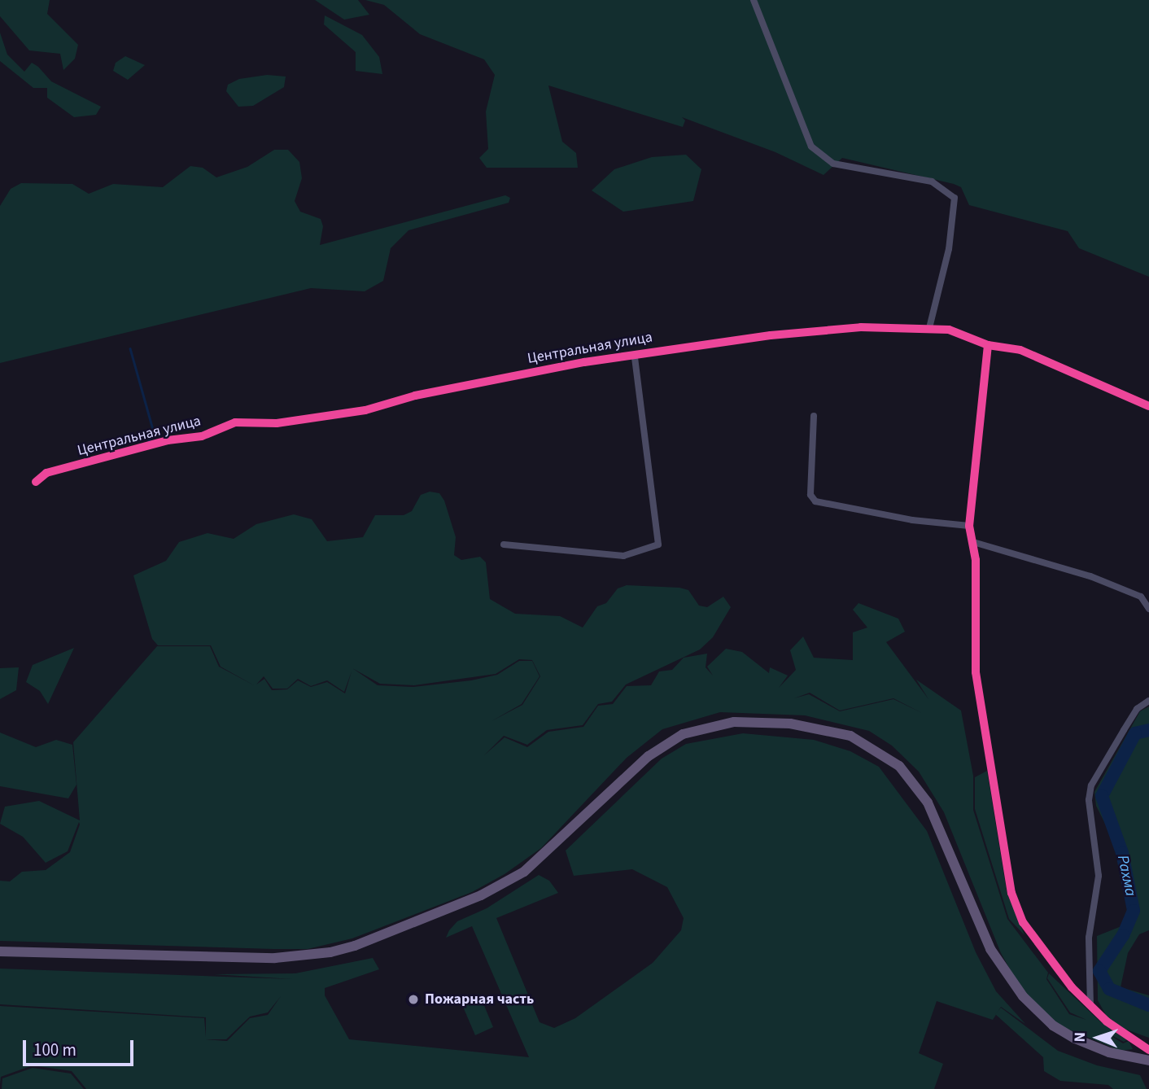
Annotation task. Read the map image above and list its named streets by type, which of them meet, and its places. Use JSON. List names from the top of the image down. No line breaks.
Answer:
{"streets":{"street":["Центральная улица"]},"water":["Рахма"],"places":["Пожарная часть"],"scale_bar":"100 m","north":"left"}
